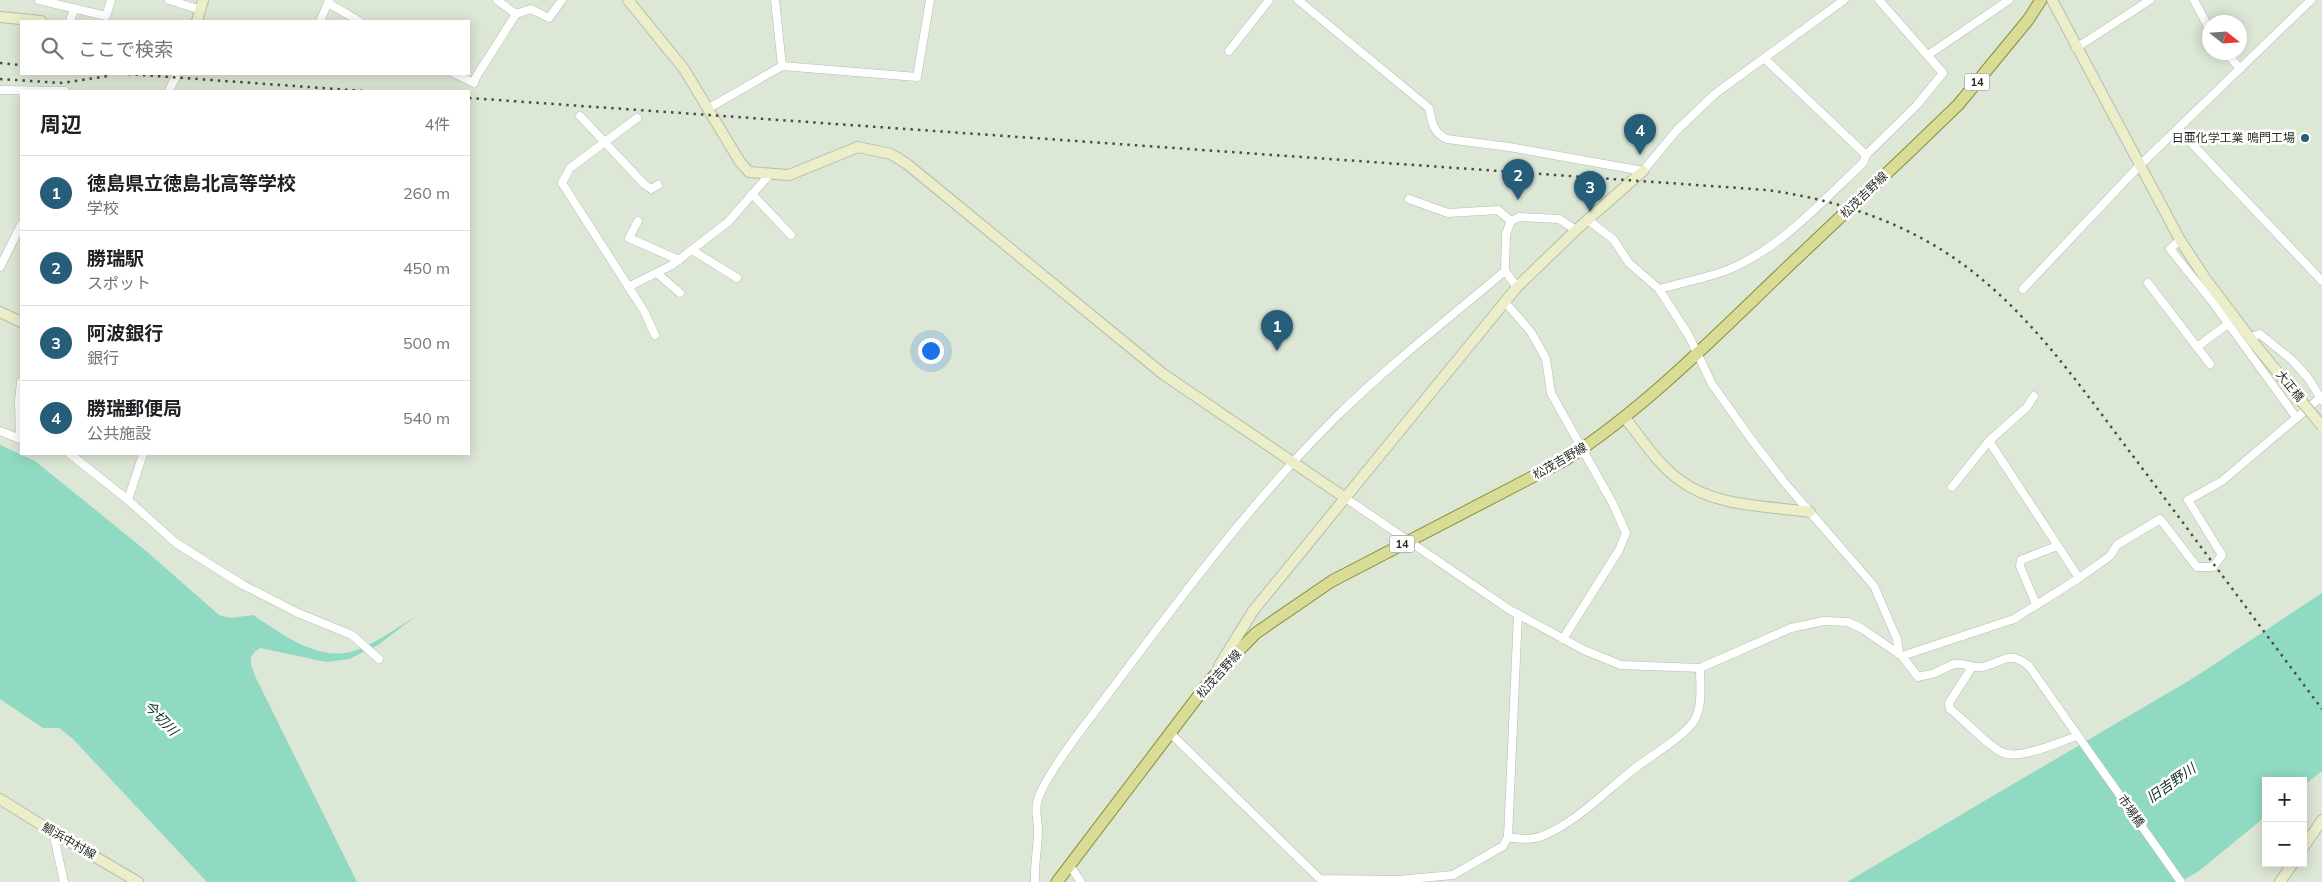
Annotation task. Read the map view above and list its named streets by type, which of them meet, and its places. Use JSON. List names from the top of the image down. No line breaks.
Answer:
{"streets":{"main road":["14","松茂吉野線"],"street":["大正橋","市場橋","鯛浜中村線"]},"water":["今切川","旧吉野川"],"places":["日亜化学工業 鳴門工場"],"north":"right","page":{"search":"ここで検索","heading":["周辺","4件"],"pins":["4","2","3","1"],"list":[{"mark":"1","name":"徳島県立徳島北高等学校","note":"学校","value":"260 m"},{"mark":"2","name":"勝瑞駅","note":"スポット","value":"450 m"},{"mark":"3","name":"阿波銀行","note":"銀行","value":"500 m"},{"mark":"4","name":"勝瑞郵便局","note":"公共施設","value":"540 m"}],"map_buttons":["+","−"]}}
